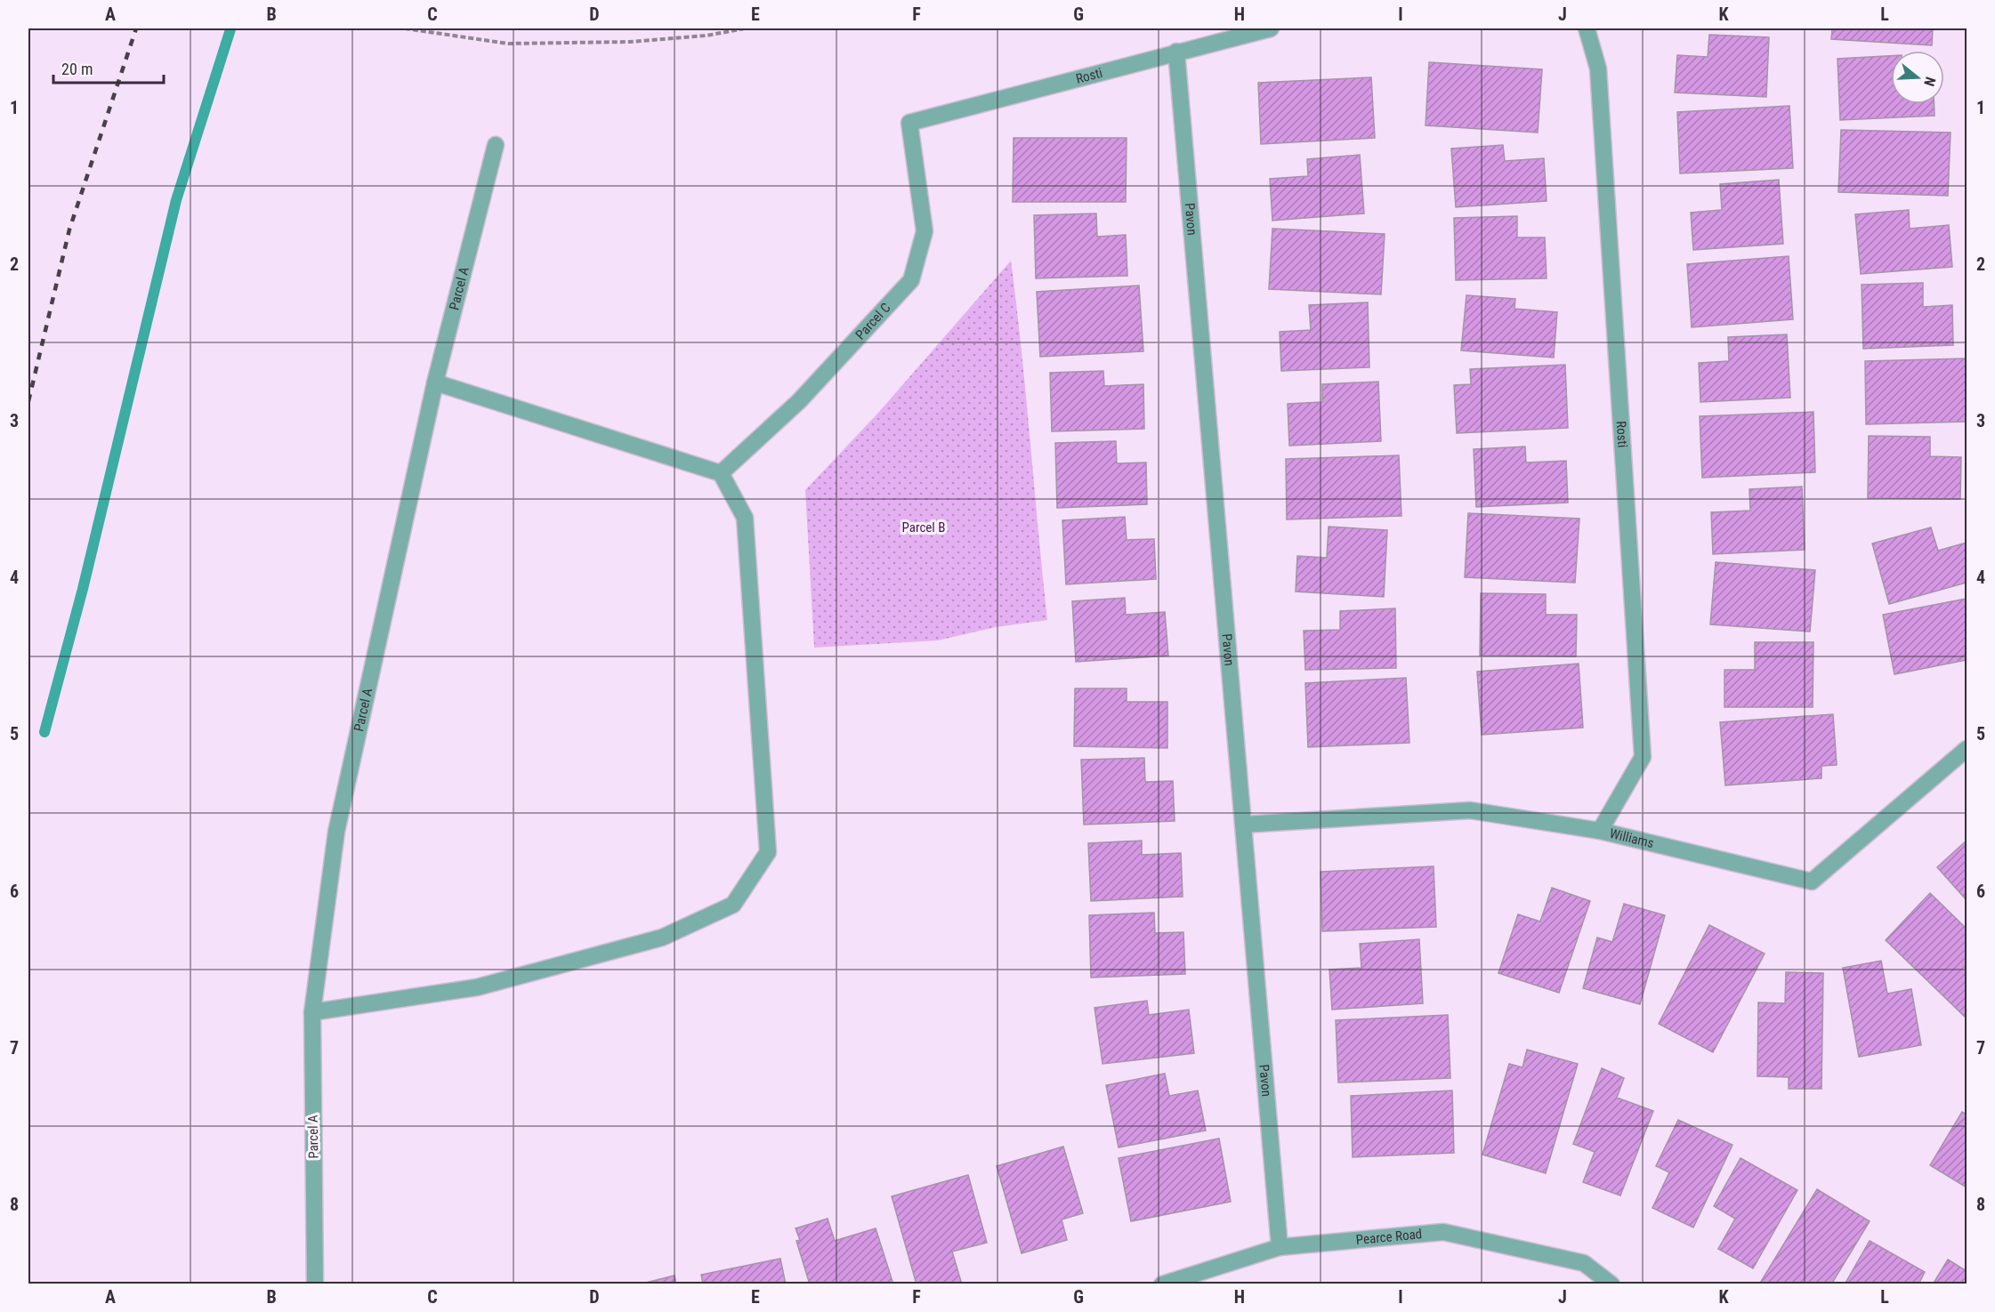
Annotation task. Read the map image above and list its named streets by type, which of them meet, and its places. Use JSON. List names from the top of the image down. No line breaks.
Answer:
{"streets":{"street":["Rosti","Pavon","Parcel A","Parcel C","Williams","Pearce Road"]},"crossings":[["Rosti","Pavon"],["Rosti","Parcel C"],["Rosti","Williams"],["Pavon","Williams"],["Pavon","Pearce Road"]],"parks":["Parcel B"],"scale_bar":"20 m","north":"right","grid":{"columns":["A","B","C","D","E","F","G","H","I","J","K","L"],"rows":["1","2","3","4","5","6","7","8"]}}
